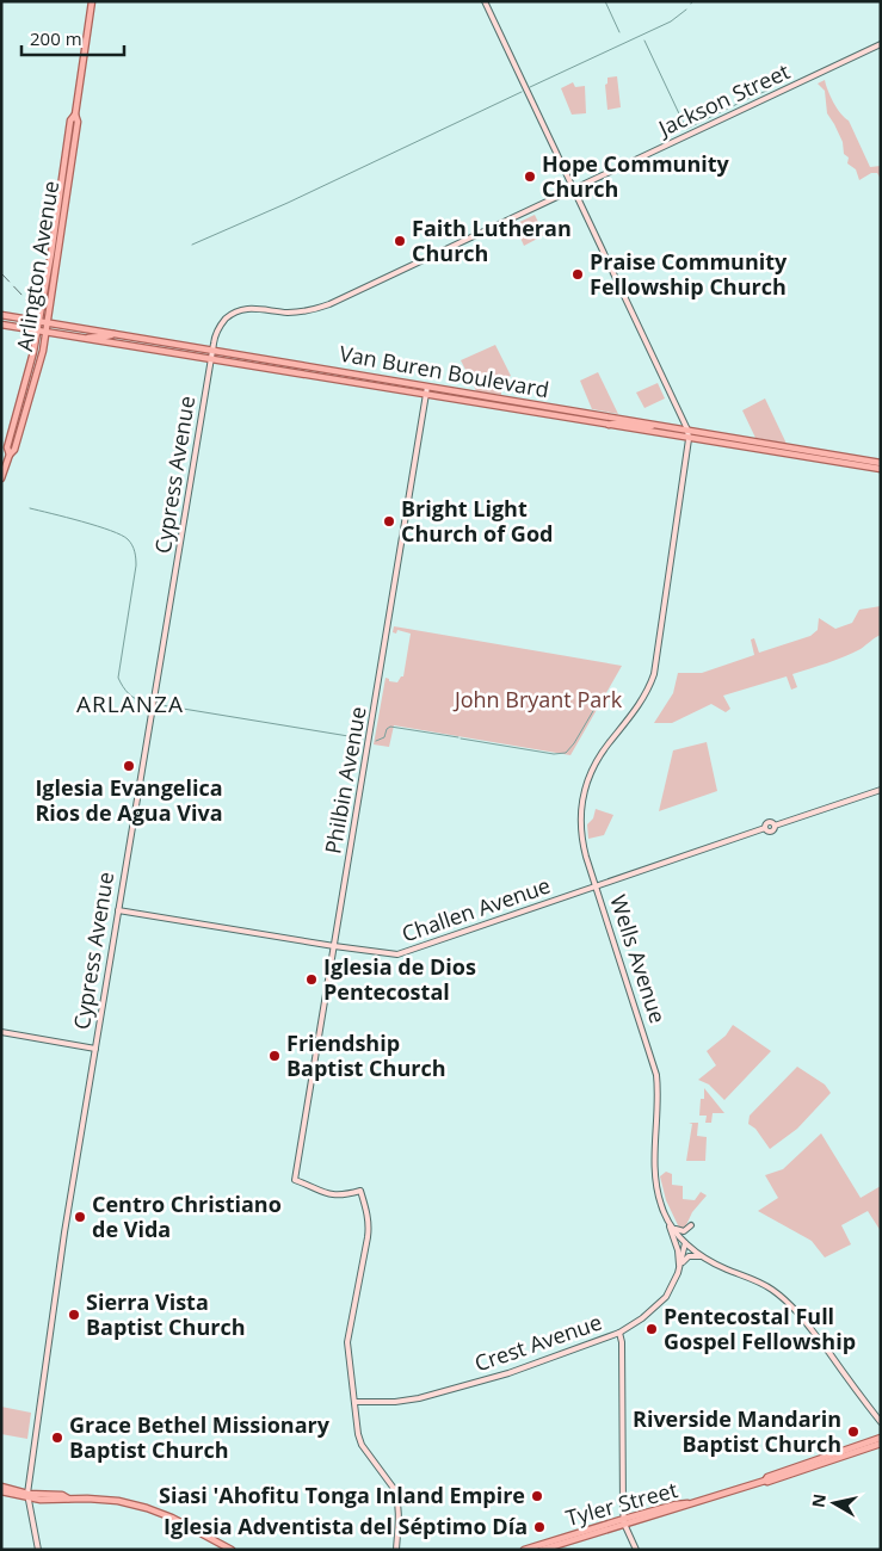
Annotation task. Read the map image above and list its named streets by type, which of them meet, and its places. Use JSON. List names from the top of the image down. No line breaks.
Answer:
{"streets":{"main road":["Arlington Avenue","Van Buren Boulevard","Tyler Street"],"street":["Jackson Street","Cypress Avenue","Philbin Avenue","Challen Avenue","Wells Avenue","Crest Avenue"]},"crossings":[["Jackson Street","Van Buren Boulevard"],["Jackson Street","Cypress Avenue"],["Jackson Street","Wells Avenue"],["Arlington Avenue","Van Buren Boulevard"],["Van Buren Boulevard","Cypress Avenue"],["Van Buren Boulevard","Philbin Avenue"],["Van Buren Boulevard","Wells Avenue"],["Cypress Avenue","Challen Avenue"],["Philbin Avenue","Challen Avenue"],["Philbin Avenue","Crest Avenue"],["Challen Avenue","Wells Avenue"],["Wells Avenue","Crest Avenue"]],"districts":["ARLANZA"],"parks":["John Bryant Park"],"places":["Hope Community Church","Faith Lutheran Church","Praise Community Fellowship Church","Bright Light Church of God","Iglesia Evangelica Rios de Agua Viva","Iglesia de Dios Pentecostal","Friendship Baptist Church","Centro Christiano de Vida","Sierra Vista Baptist Church","Pentecostal Full Gospel Fellowship","Riverside Mandarin Baptist Church","Grace Bethel Missionary Baptist Church","Siasi 'Ahofitu Tonga Inland Empire","Iglesia Adventista del Séptimo Día"],"scale_bar":"200 m","north":"left"}
